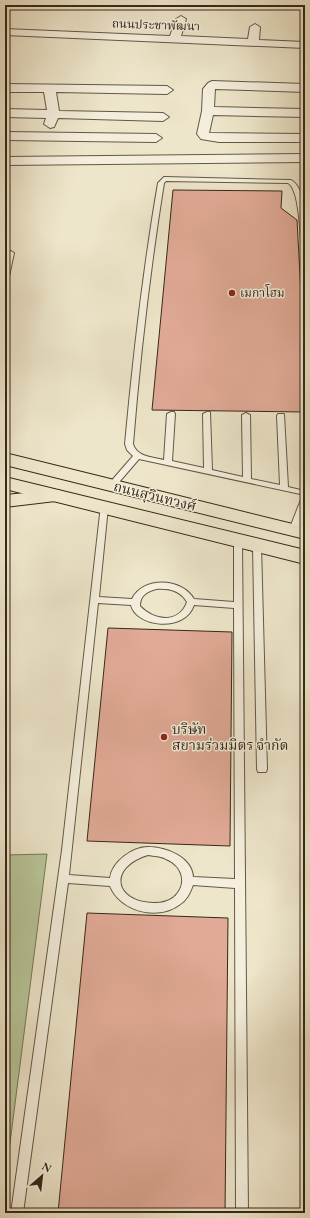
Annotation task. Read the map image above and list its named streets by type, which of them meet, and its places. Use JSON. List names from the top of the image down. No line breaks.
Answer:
{"streets":{"main road":["ถนนสุวินทวงศ์"],"street":["ถนนประชาพัฒนา"]},"places":["เมกาโฮม","บริษัท สยามร่วมมิตร จำกัด"],"north":"top right"}
